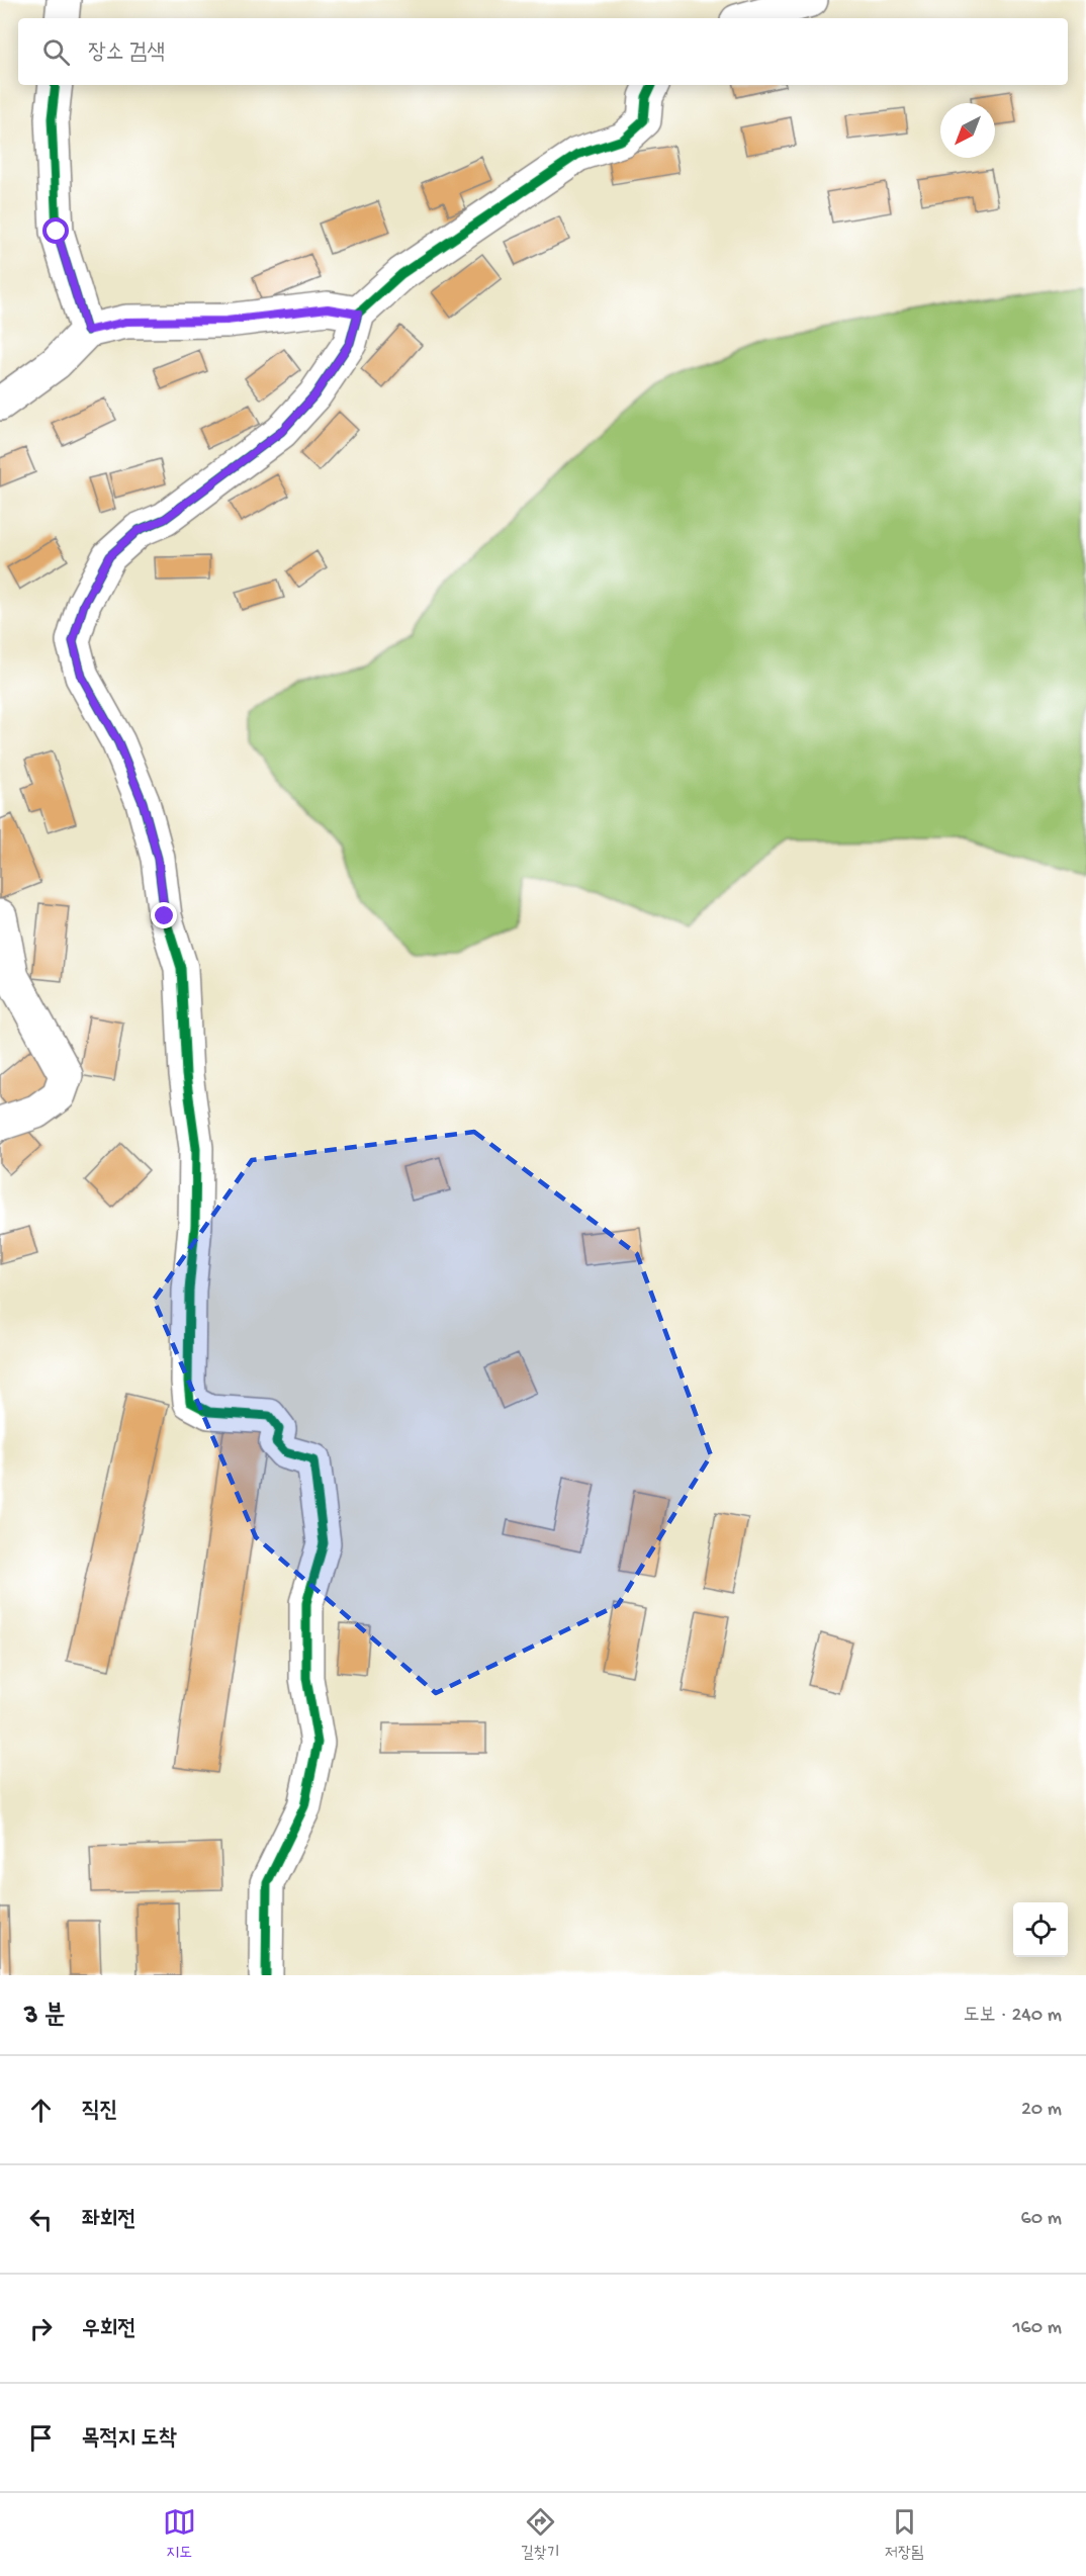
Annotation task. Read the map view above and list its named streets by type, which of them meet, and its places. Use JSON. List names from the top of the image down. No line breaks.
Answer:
{"north":"bottom left","page":{"search":"장소 검색","heading":["3 분","도보 · 240 m"],"list":[["직진","20 m"],["좌회전","60 m"],["우회전","160 m"],"목적지 도착"],"nav":["지도","길찾기","저장됨"]}}
